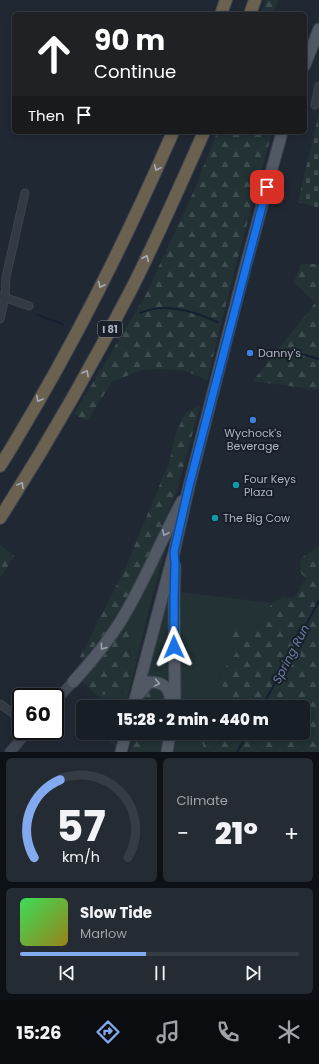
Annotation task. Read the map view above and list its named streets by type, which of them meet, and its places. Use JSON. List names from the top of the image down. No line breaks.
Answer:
{"streets":{"highway":["I 81"]},"water":["Spring Run"],"places":["Danny's","Wychock's Beverage","Four Keys Plaza","The Big Cow"],"page":{"turn":["90 m","Continue"],"then":"Then","limit":"60","trip":"15:28 · 2 min · 440 m","tile":"Climate","heat":["−","21°","+"],"song":["Slow Tide","Marlow"],"tabs":"15:26","gauge":["57","km/h"]}}
